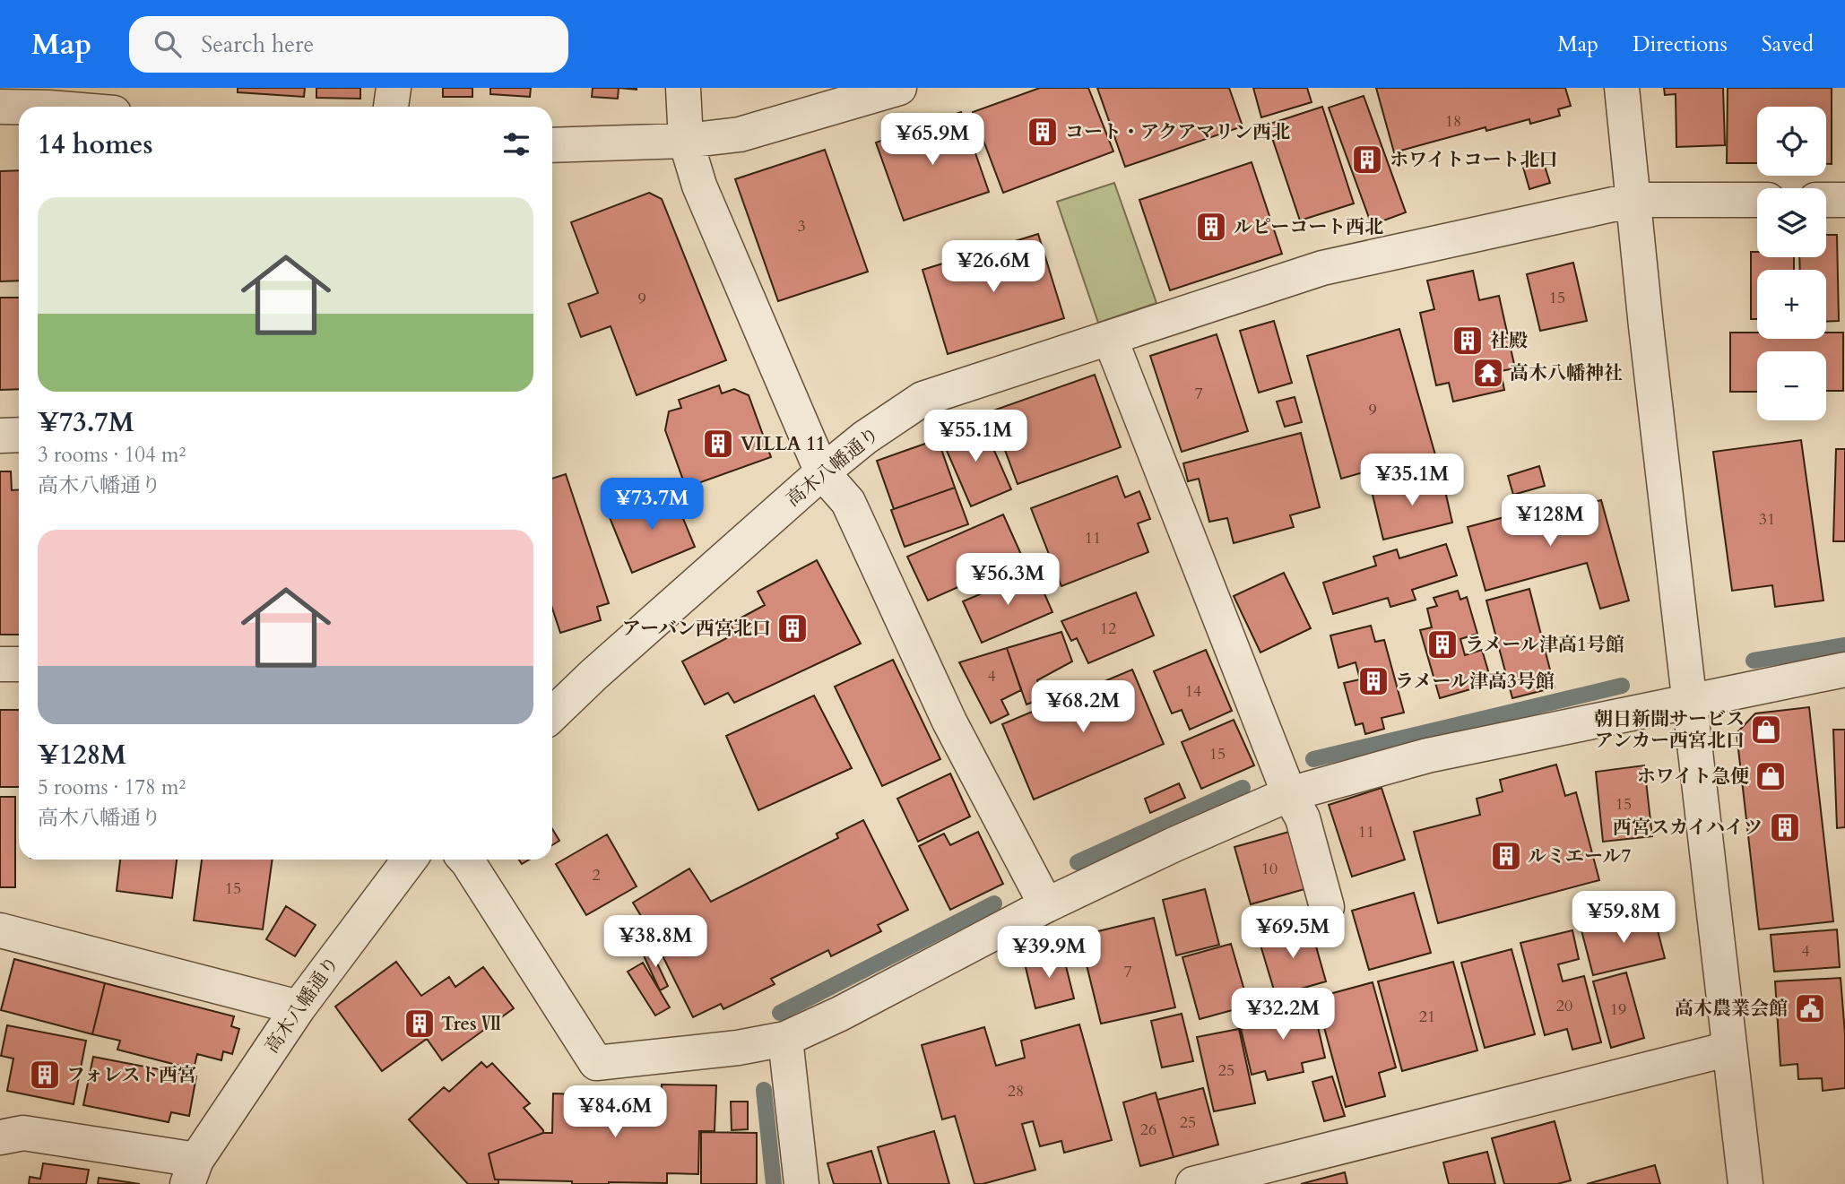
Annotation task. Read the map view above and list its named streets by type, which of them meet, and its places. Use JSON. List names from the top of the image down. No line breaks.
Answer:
{"streets":{"street":["高木八幡通り"]},"places":{"building":["コート・アクアマリン西北","ホワイトコート北口","ルピーコート西北","社殿","VILLA 11","アーバン西宮北口","ラメール津高1号館","ラメール津高3号館","西宮スカイハイツ","ルミエール7","Tres Ⅶ","フォレスト西宮"],"temple":["高木八幡神社"],"shop":["朝日新聞サービス アンカー西宮北口","ホワイト急便"],"public building":["高木農業会館"]},"house_numbers":["18","3","15","9","7","9","31","11","12","4","14","15","15","11","10","2","15","4","7","20","19","21","25","28","25","26"],"page":{"header":"Map","search":"Search here","nav":["Map","Directions","Saved"],"map_buttons":["+","−"],"heading":"14 homes","price":["¥65.9M","¥26.6M","¥55.1M","¥35.1M","¥73.7M","¥128M","¥56.3M","¥68.2M","¥59.8M","¥69.5M","¥38.8M","¥39.9M","¥32.2M","¥84.6M"],"list":[{"name":"¥73.7M","note":"3 rooms · 104 m² · 高木八幡通り"},{"name":"¥128M","note":"5 rooms · 178 m² · 高木八幡通り"}]}}
